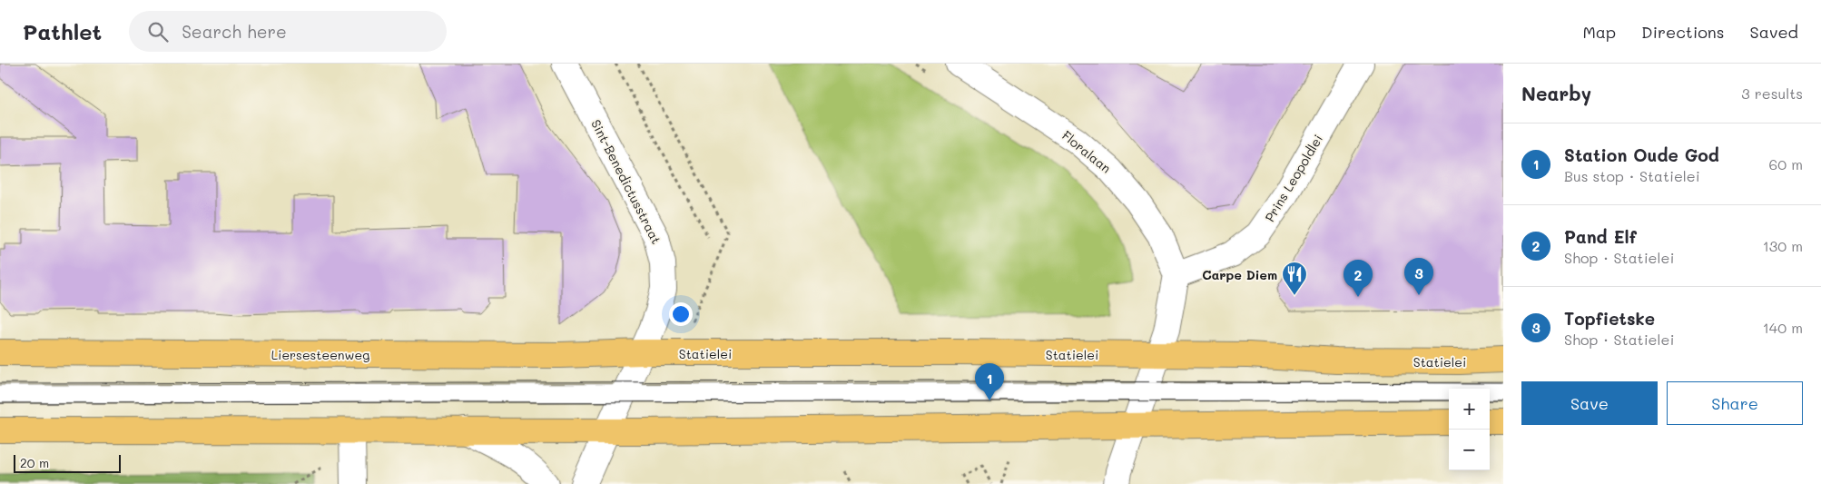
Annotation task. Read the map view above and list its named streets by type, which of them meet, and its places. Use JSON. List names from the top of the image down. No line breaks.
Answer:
{"streets":{"main road":["Statielei","Liersesteenweg"],"street":["Floralaan","Prins Leopoldlei","Sint-Benedictusstraat"]},"crossings":[["Floralaan","Prins Leopoldlei"],["Sint-Benedictusstraat","Statielei"],["Sint-Benedictusstraat","Liersesteenweg"],["Statielei","Liersesteenweg"]],"places":{"restaurant":["Carpe Diem"]},"scale_bar":"20 m","page":{"header":"Pathlet","search":"Search here","nav":["Map","Directions","Saved"],"heading":["Nearby","3 results"],"list":[{"mark":"1","name":"Station Oude God","note":"Bus stop · Statielei","value":"60 m"},{"mark":"2","name":"Pand Elf","note":"Shop · Statielei","value":"130 m"},{"mark":"3","name":"Topfietske","note":"Shop · Statielei","value":"140 m"}],"pins":["3","2","1"],"buttons":["Save","Share"],"map_buttons":["+","−"],"scale":"20 m"}}
